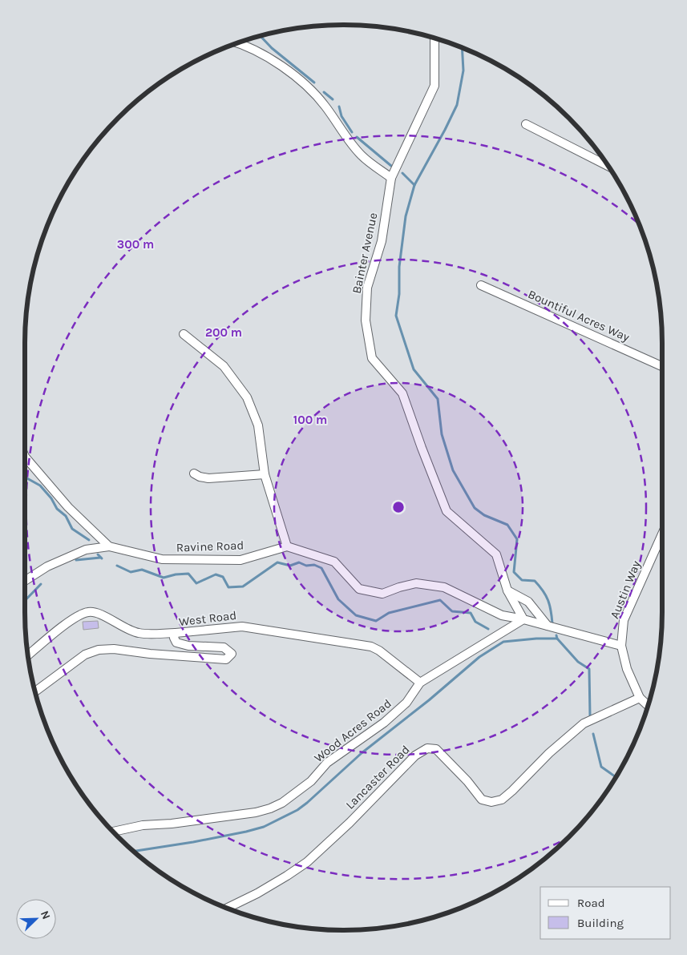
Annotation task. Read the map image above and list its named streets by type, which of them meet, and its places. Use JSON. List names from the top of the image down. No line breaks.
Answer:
{"streets":{"street":["Bainter Avenue","Bountiful Acres Way","Ravine Road","Austin Way","West Road","Wood Acres Road","Lancaster Road"]},"crossings":[["Bainter Avenue","Wood Acres Road"],["Austin Way","Lancaster Road"],["West Road","Wood Acres Road"]],"legend":["Road","Building"],"north":"top right","rings":["300 m","200 m","100 m"]}
